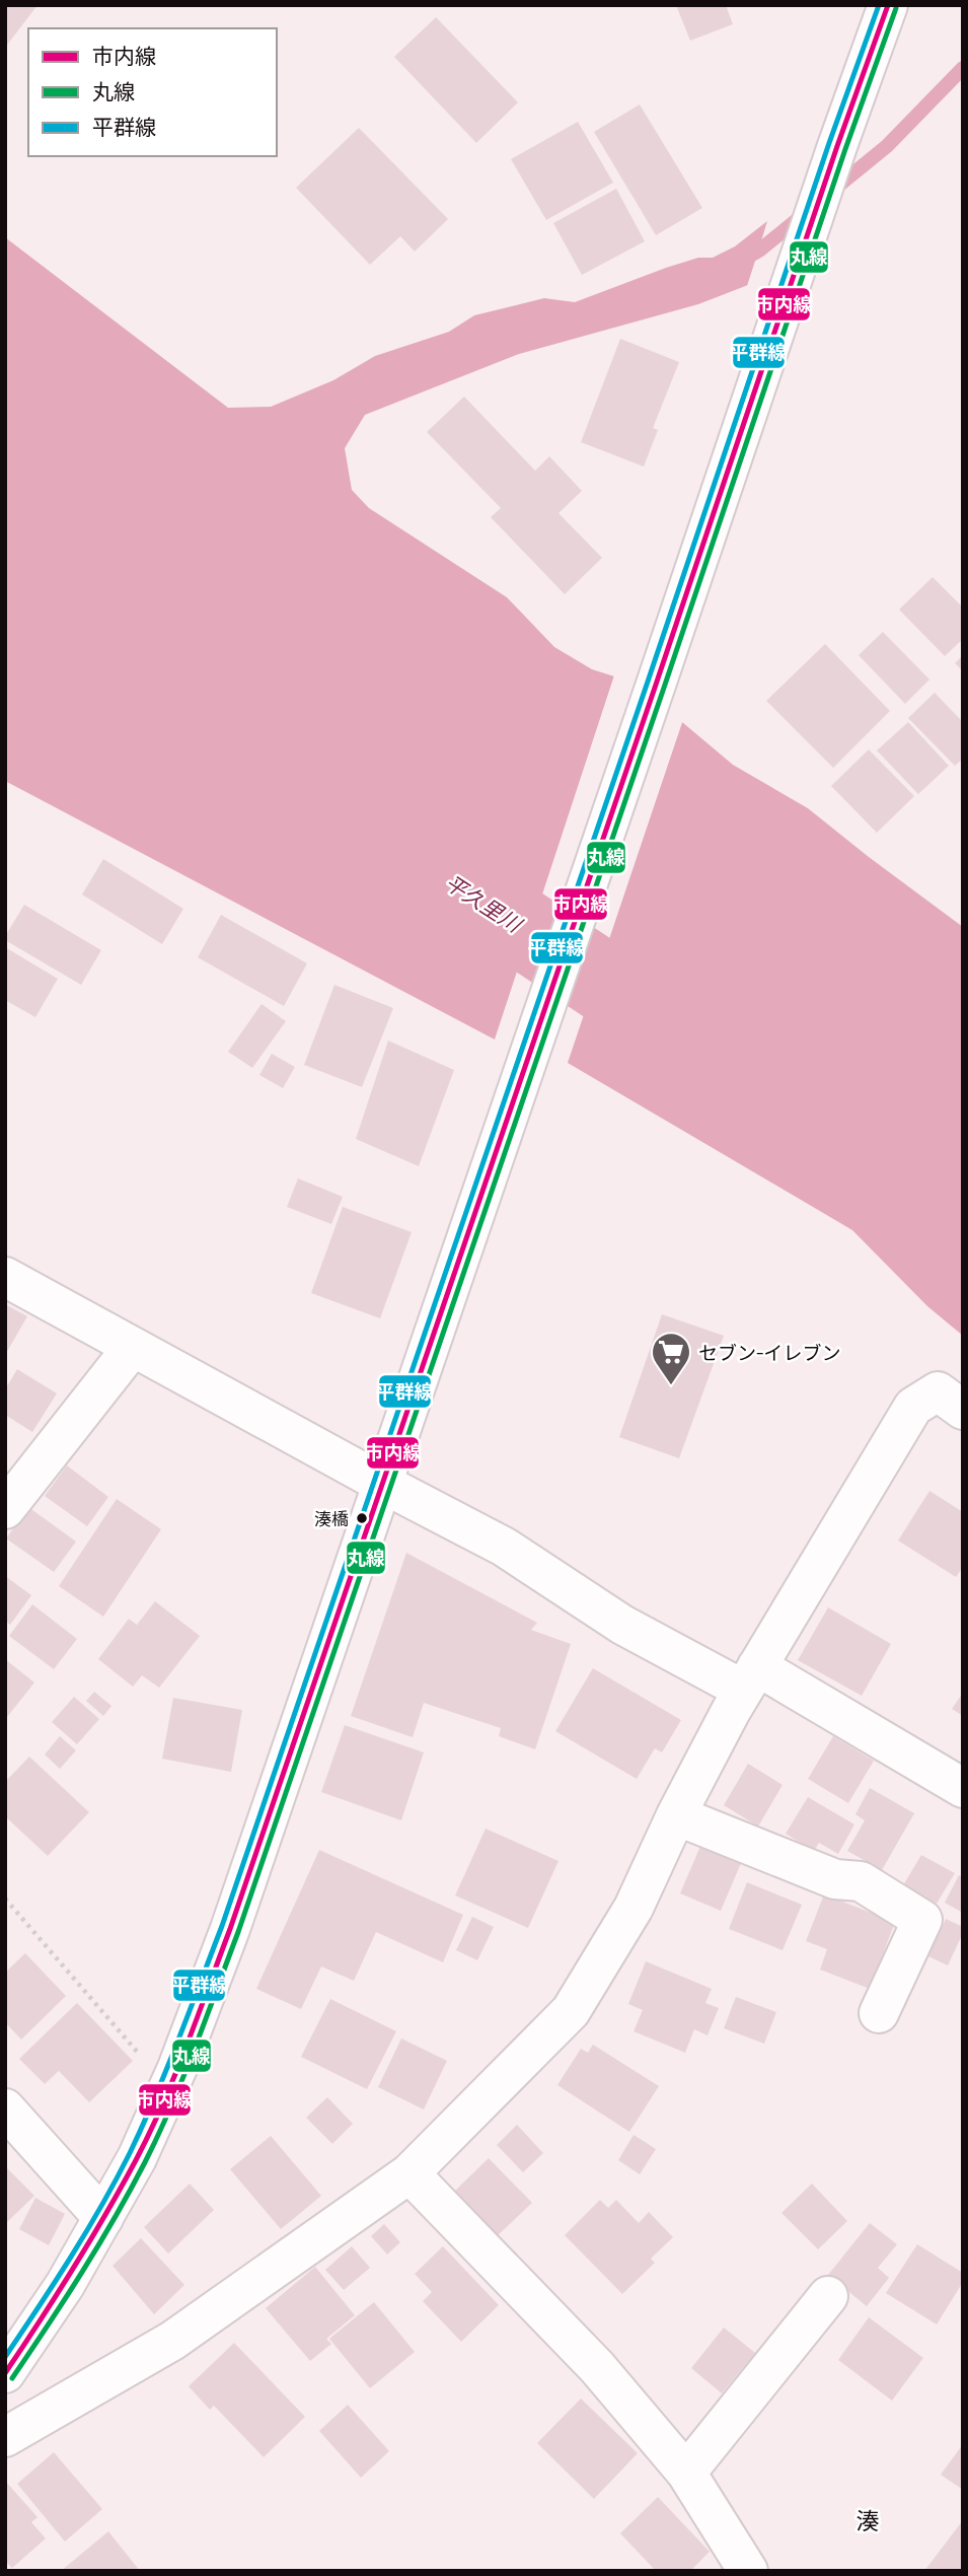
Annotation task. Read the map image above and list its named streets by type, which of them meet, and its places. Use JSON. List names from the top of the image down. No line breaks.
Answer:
{"districts":["湊"],"water":["平久里川"],"places":{"supermarket":["セブン-イレブン"],"other":["湊橋"]},"lines":["transit line 市内線","transit line 平群線","transit line 丸線"],"legend":["市内線","丸線","平群線"]}
